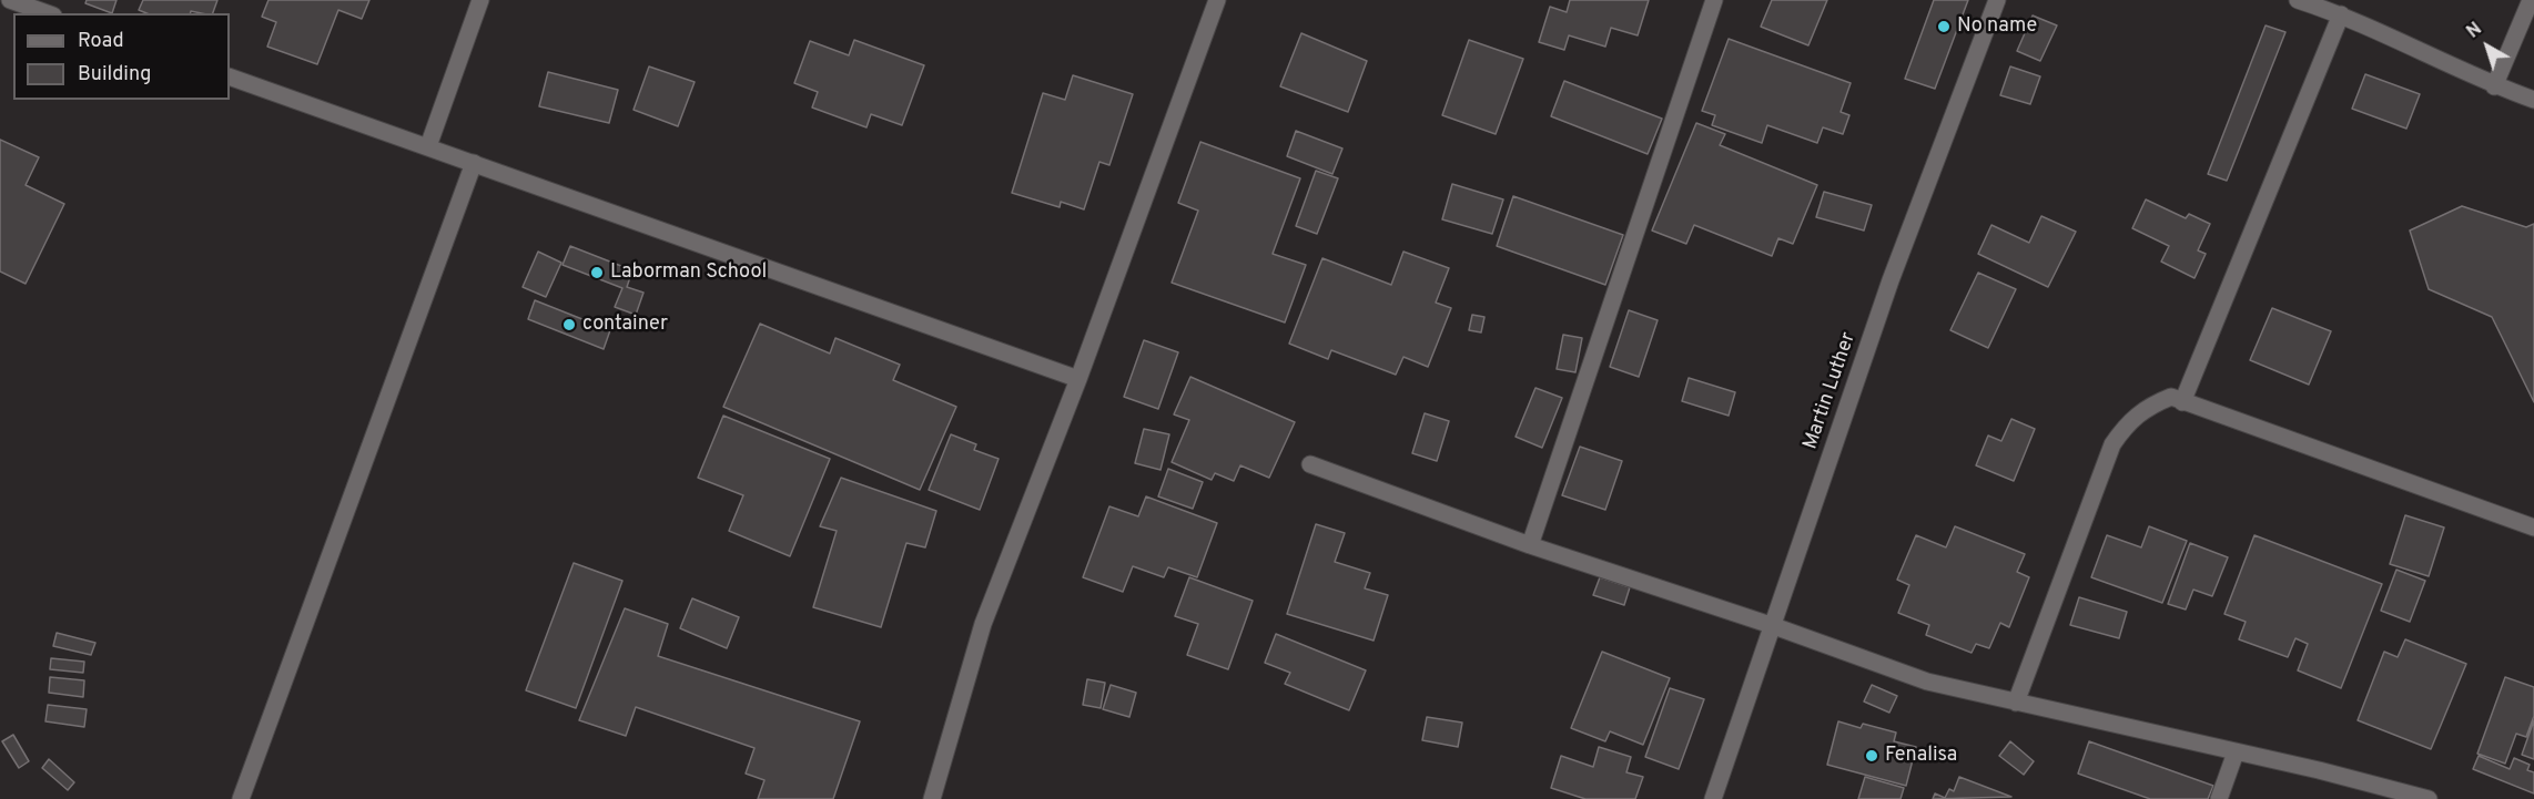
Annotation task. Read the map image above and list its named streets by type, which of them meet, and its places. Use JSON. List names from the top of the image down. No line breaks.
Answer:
{"streets":{"street":["Martin Luther"]},"places":["No name","Laborman School","container","Fenalisa"],"legend":["Road","Building"],"north":"top left"}
